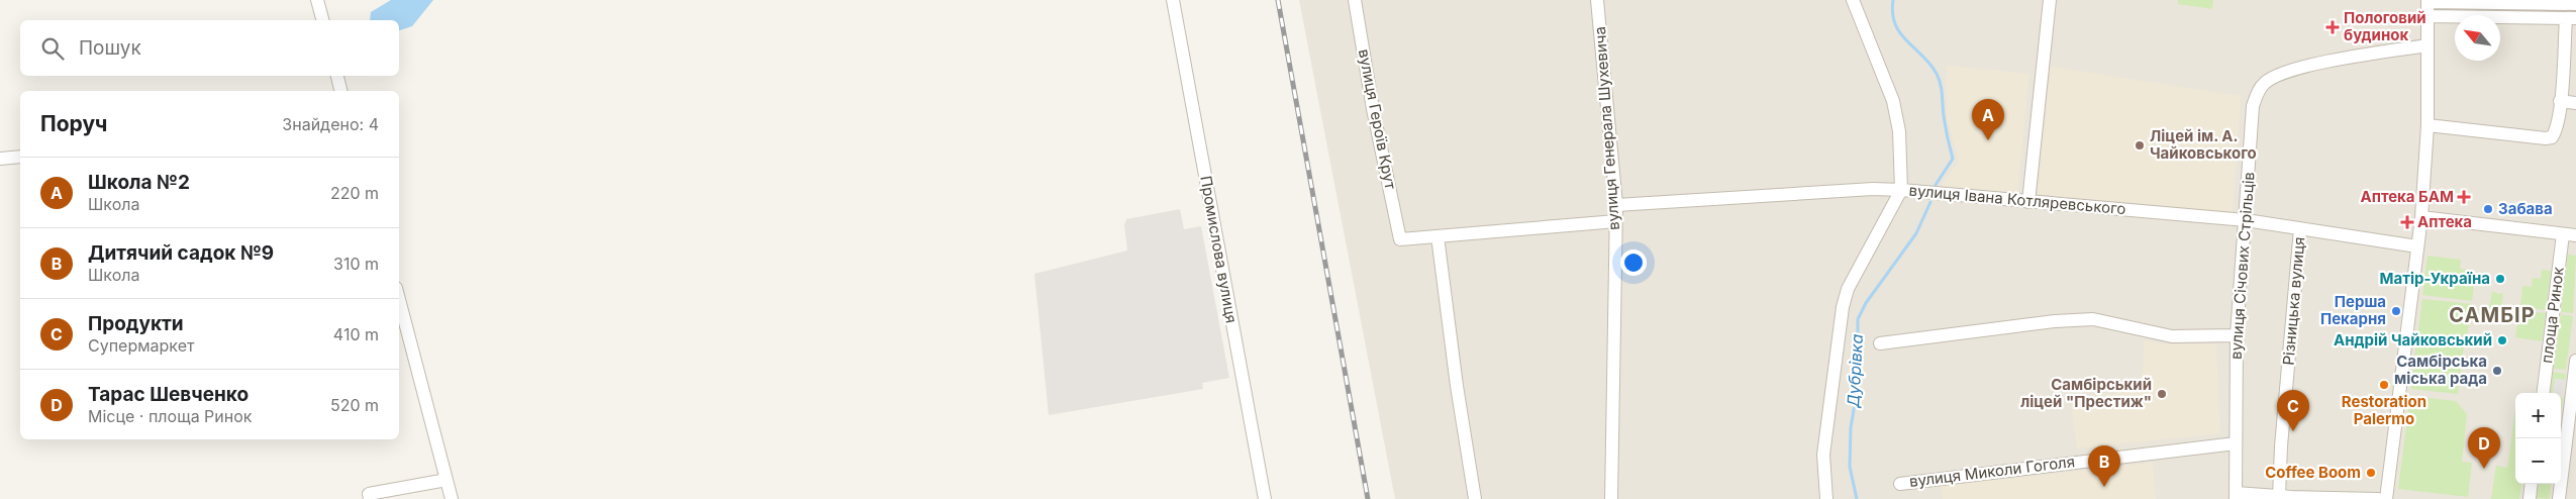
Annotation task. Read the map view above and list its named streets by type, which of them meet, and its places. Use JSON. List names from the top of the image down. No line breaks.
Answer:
{"streets":{"street":["вулиця Героїв Крут","вулиця Генерала Шухевича","вулиця Івана Котляревського","Промислова вулиця","вулиця Січових Стрільців","Різницька вулиця","площа Ринок","вулиця Миколи Гоголя"]},"crossings":[["вулиця Генерала Шухевича","вулиця Івана Котляревського"],["вулиця Івана Котляревського","вулиця Січових Стрільців"],["вулиця Івана Котляревського","Різницька вулиця"],["вулиця Січових Стрільців","вулиця Миколи Гоголя"]],"districts":["САМБІР"],"water":["Дубрівка"],"places":{"health":["Пологовий будинок","Аптека БАМ","Аптека"],"other":["Ліцей ім. А. Чайковського","Забава","Матір-Україна","Перша Пекарня","Андрій Чайковський","Самбірська міська рада","Restoration Palermo","Самбірський ліцей \"Престиж\"","Coffee Boom"]},"north":"top left","page":{"search":"Пошук","heading":["Поруч","Знайдено: 4"],"pins":["A","C","D","B"],"list":[{"mark":"A","name":"Школа №2","note":"Школа","value":"220 m"},{"mark":"B","name":"Дитячий садок №9","note":"Школа","value":"310 m"},{"mark":"C","name":"Продукти","note":"Супермаркет","value":"410 m"},{"mark":"D","name":"Тарас Шевченко","note":"Місце · площа Ринок","value":"520 m"}],"map_buttons":["+","−"]}}
